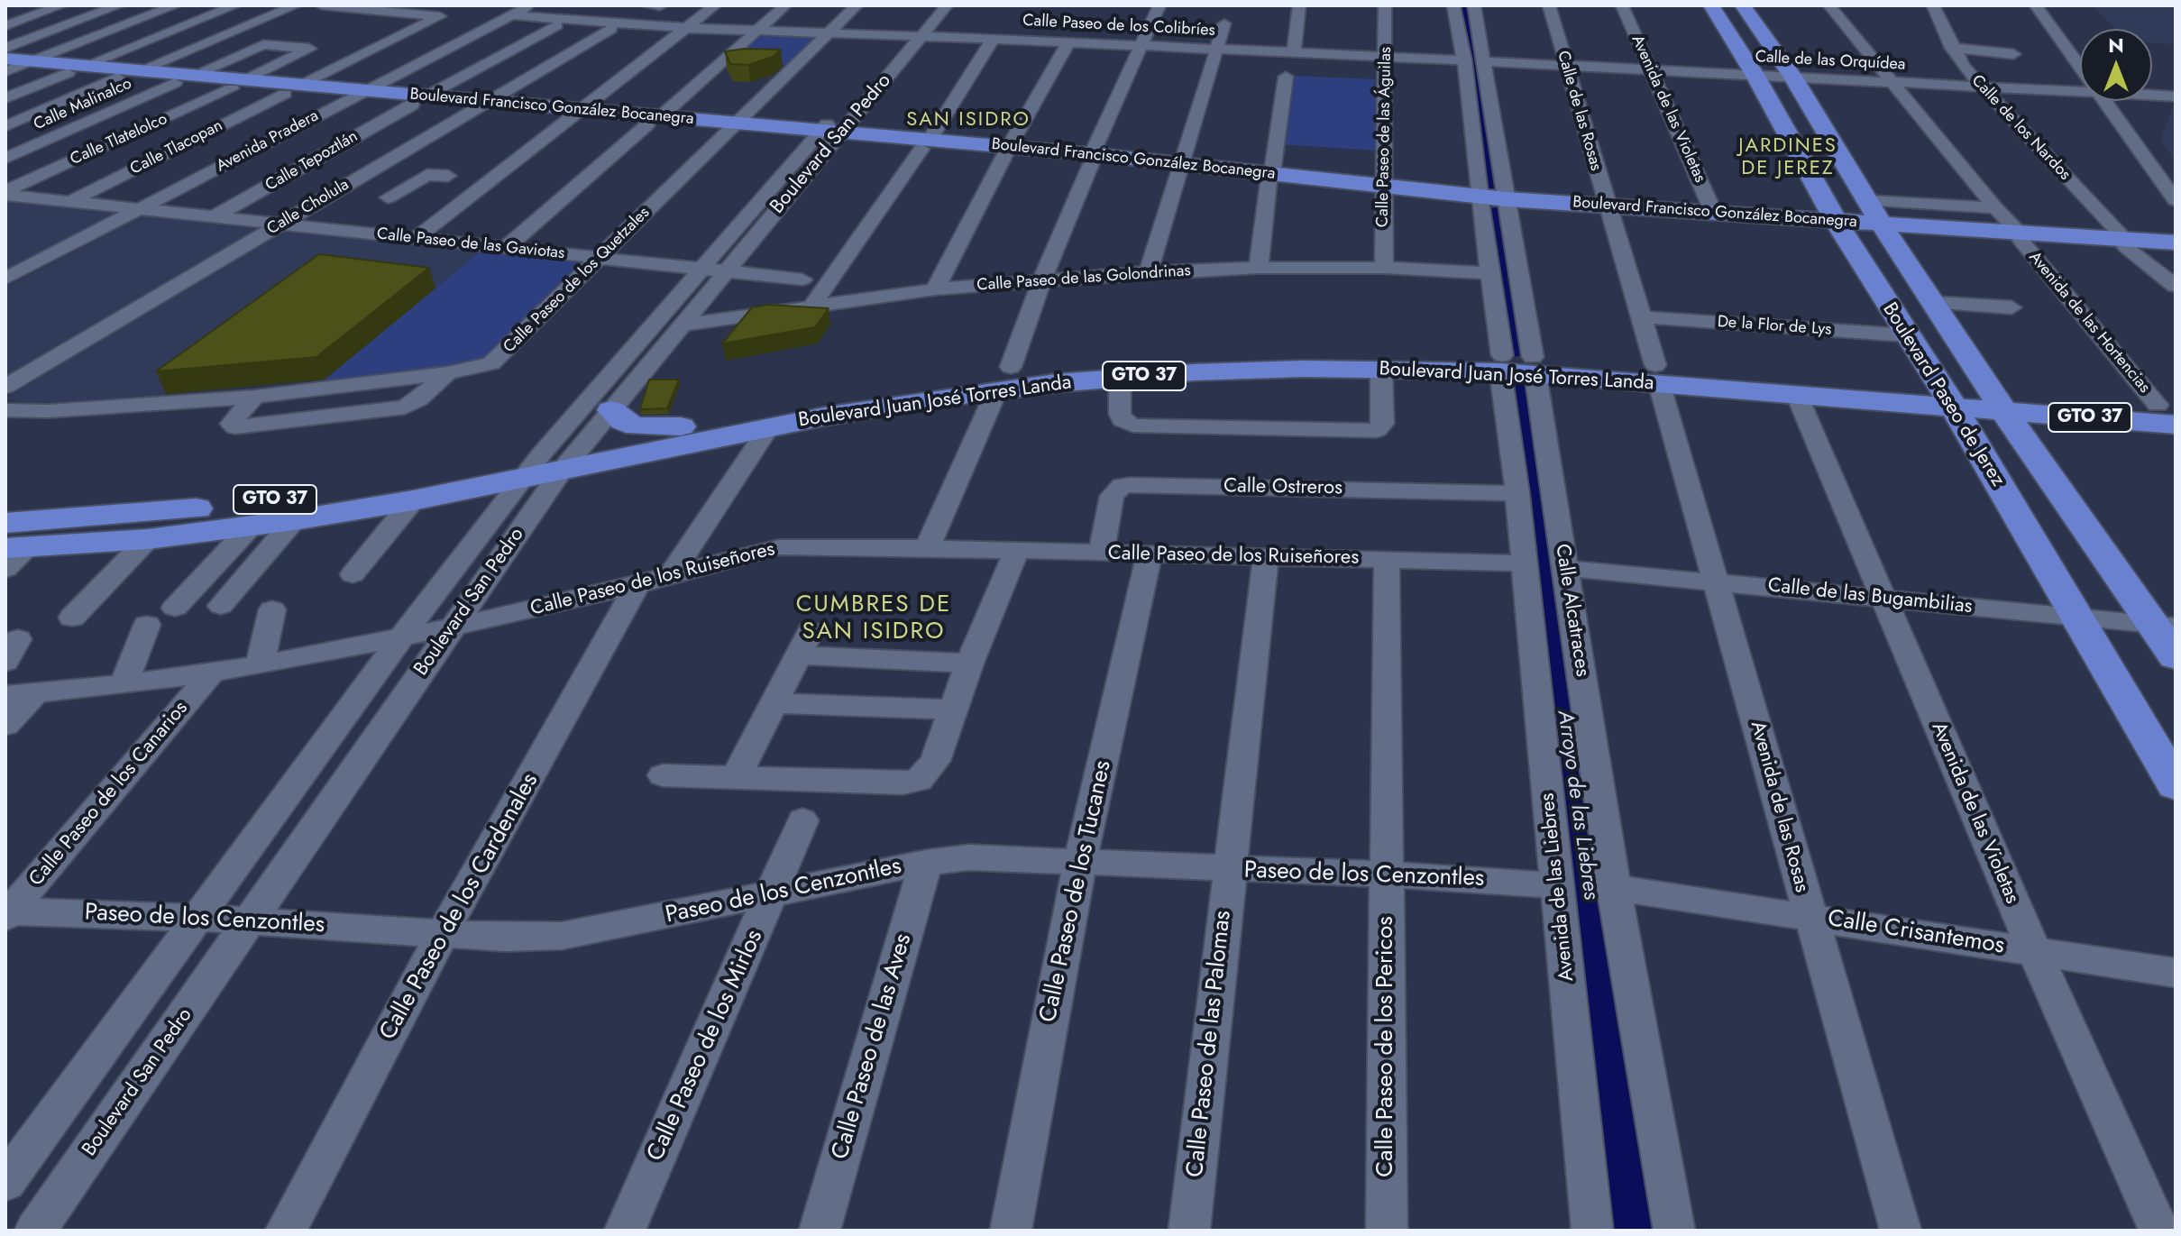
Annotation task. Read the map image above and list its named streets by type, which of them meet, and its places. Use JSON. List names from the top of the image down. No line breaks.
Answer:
{"streets":{"main road":["Boulevard Francisco González Bocanegra","GTO 37","Boulevard Juan José Torres Landa","Boulevard Paseo de Jerez"],"street":["Calle Paseo de los Colibríes","Calle de las Orquídea","Calle Malinalco","Avenida de las Violetas","Calle de las Rosas","Calle de los Nardos","Calle Paseo de las Águilas","Calle Tlatelolco","Avenida Pradera","Boulevard San Pedro","Calle Tlacopan","Calle Tepoztlán","Calle Cholula","Calle Paseo de las Gaviotas","Calle Paseo de las Golondrinas","Calle Paseo de los Quetzales","Avenida de las Hortencias","De la Flor de Lys","Calle Ostreros","Calle Paseo de los Ruiseñores","Calle de las Bugambilias","Calle Alcatraces","Calle Paseo de los Canarios","Avenida de las Rosas","Paseo de los Cenzontles","Avenida de las Liebres","Calle Paseo de los Tucanes","Calle Paseo de los Cardenales","Calle Crisantemos","Calle Paseo de las Palomas","Calle Paseo de los Mirlos","Calle Paseo de las Aves","Calle Paseo de los Pericos"]},"crossings":[["Calle Paseo de los Colibríes","Calle Paseo de las Águilas"],["Calle Paseo de los Colibríes","Avenida Pradera"],["Calle Paseo de los Colibríes","Boulevard San Pedro"],["Calle Paseo de los Colibríes","Calle Paseo de los Quetzales"],["Calle Paseo de los Colibríes","Avenida de las Liebres"],["Calle de las Orquídea","Avenida de las Violetas"],["Calle de las Orquídea","Calle de las Rosas"],["Calle de las Orquídea","Calle de los Nardos"],["Calle de las Orquídea","Avenida de las Hortencias"],["Calle de las Orquídea","Boulevard Paseo de Jerez"],["Calle de las Orquídea","Calle Alcatraces"],["Calle Malinalco","Boulevard Francisco González Bocanegra"],["Calle Malinalco","Calle Tlatelolco"],["Boulevard Francisco González Bocanegra","Avenida de las Violetas"],["Boulevard Francisco González Bocanegra","Calle de las Rosas"],["Boulevard Francisco González Bocanegra","Calle de los Nardos"],["Boulevard Francisco González Bocanegra","Calle Paseo de las Águilas"],["Boulevard Francisco González Bocanegra","Calle Tlatelolco"],["Boulevard Francisco González Bocanegra","Avenida Pradera"],["Boulevard Francisco González Bocanegra","Boulevard San Pedro"],["Boulevard Francisco González Bocanegra","Calle Tlacopan"],["Boulevard Francisco González Bocanegra","Calle Tepoztlán"],["Boulevard Francisco González Bocanegra","Calle Cholula"],["Boulevard Francisco González Bocanegra","Calle Paseo de los Quetzales"],["Boulevard Francisco González Bocanegra","Avenida de las Hortencias"],["Boulevard Francisco González Bocanegra","Boulevard Paseo de Jerez"],["Boulevard Francisco González Bocanegra","Calle Alcatraces"],["Boulevard Francisco González Bocanegra","Avenida de las Rosas"],["Boulevard Francisco González Bocanegra","Avenida de las Liebres"],["Avenida de las Violetas","Boulevard Juan José Torres Landa"],["Avenida de las Violetas","Calle de las Bugambilias"],["Avenida de las Violetas","Calle Crisantemos"],["Calle de las Rosas","Avenida de las Rosas"],["Calle Paseo de las Águilas","Calle Paseo de las Golondrinas"],["Calle Tlatelolco","Calle Paseo de las Gaviotas"],["Avenida Pradera","Calle Paseo de las Gaviotas"],["Boulevard San Pedro","Calle Paseo de las Gaviotas"],["Boulevard San Pedro","Calle Paseo de las Golondrinas"],["Boulevard San Pedro","Boulevard Juan José Torres Landa"],["Boulevard San Pedro","Calle Paseo de los Ruiseñores"],["Boulevard San Pedro","Paseo de los Cenzontles"],["Calle Tlacopan","Calle Paseo de las Gaviotas"],["Calle Tepoztlán","Calle Paseo de las Gaviotas"],["Calle Cholula","Calle Paseo de las Gaviotas"],["Calle Paseo de las Gaviotas","Calle Paseo de los Quetzales"],["Calle Paseo de las Golondrinas","Avenida de las Liebres"],["Avenida de las Hortencias","Boulevard Juan José Torres Landa"],["De la Flor de Lys","Boulevard Paseo de Jerez"],["De la Flor de Lys","Avenida de las Rosas"],["Boulevard Juan José Torres Landa","Boulevard Paseo de Jerez"],["Boulevard Juan José Torres Landa","Calle Alcatraces"],["Boulevard Juan José Torres Landa","Avenida de las Rosas"],["Boulevard Juan José Torres Landa","Avenida de las Liebres"],["Boulevard Paseo de Jerez","Calle de las Bugambilias"],["Calle Ostreros","Calle Paseo de los Ruiseñores"],["Calle Ostreros","Avenida de las Liebres"],["Calle Paseo de los Ruiseñores","Calle Paseo de los Canarios"],["Calle Paseo de los Ruiseñores","Avenida de las Liebres"],["Calle Paseo de los Ruiseñores","Calle Paseo de los Tucanes"],["Calle Paseo de los Ruiseñores","Calle Paseo de los Cardenales"],["Calle Paseo de los Ruiseñores","Calle Paseo de las Palomas"],["Calle Paseo de los Ruiseñores","Calle Paseo de los Pericos"],["Calle de las Bugambilias","Calle Alcatraces"],["Calle de las Bugambilias","Avenida de las Rosas"],["Calle Alcatraces","Calle Crisantemos"],["Calle Paseo de los Canarios","Paseo de los Cenzontles"],["Avenida de las Rosas","Calle Crisantemos"],["Paseo de los Cenzontles","Avenida de las Liebres"],["Paseo de los Cenzontles","Calle Paseo de los Tucanes"],["Paseo de los Cenzontles","Calle Paseo de los Cardenales"],["Paseo de los Cenzontles","Calle Paseo de las Palomas"],["Paseo de los Cenzontles","Calle Paseo de los Mirlos"],["Paseo de los Cenzontles","Calle Paseo de las Aves"],["Paseo de los Cenzontles","Calle Paseo de los Pericos"]],"districts":["SAN ISIDRO","JARDINES DE JEREZ","CUMBRES DE SAN ISIDRO"],"water":["Arroyo de las Liebres"],"north":"top"}
